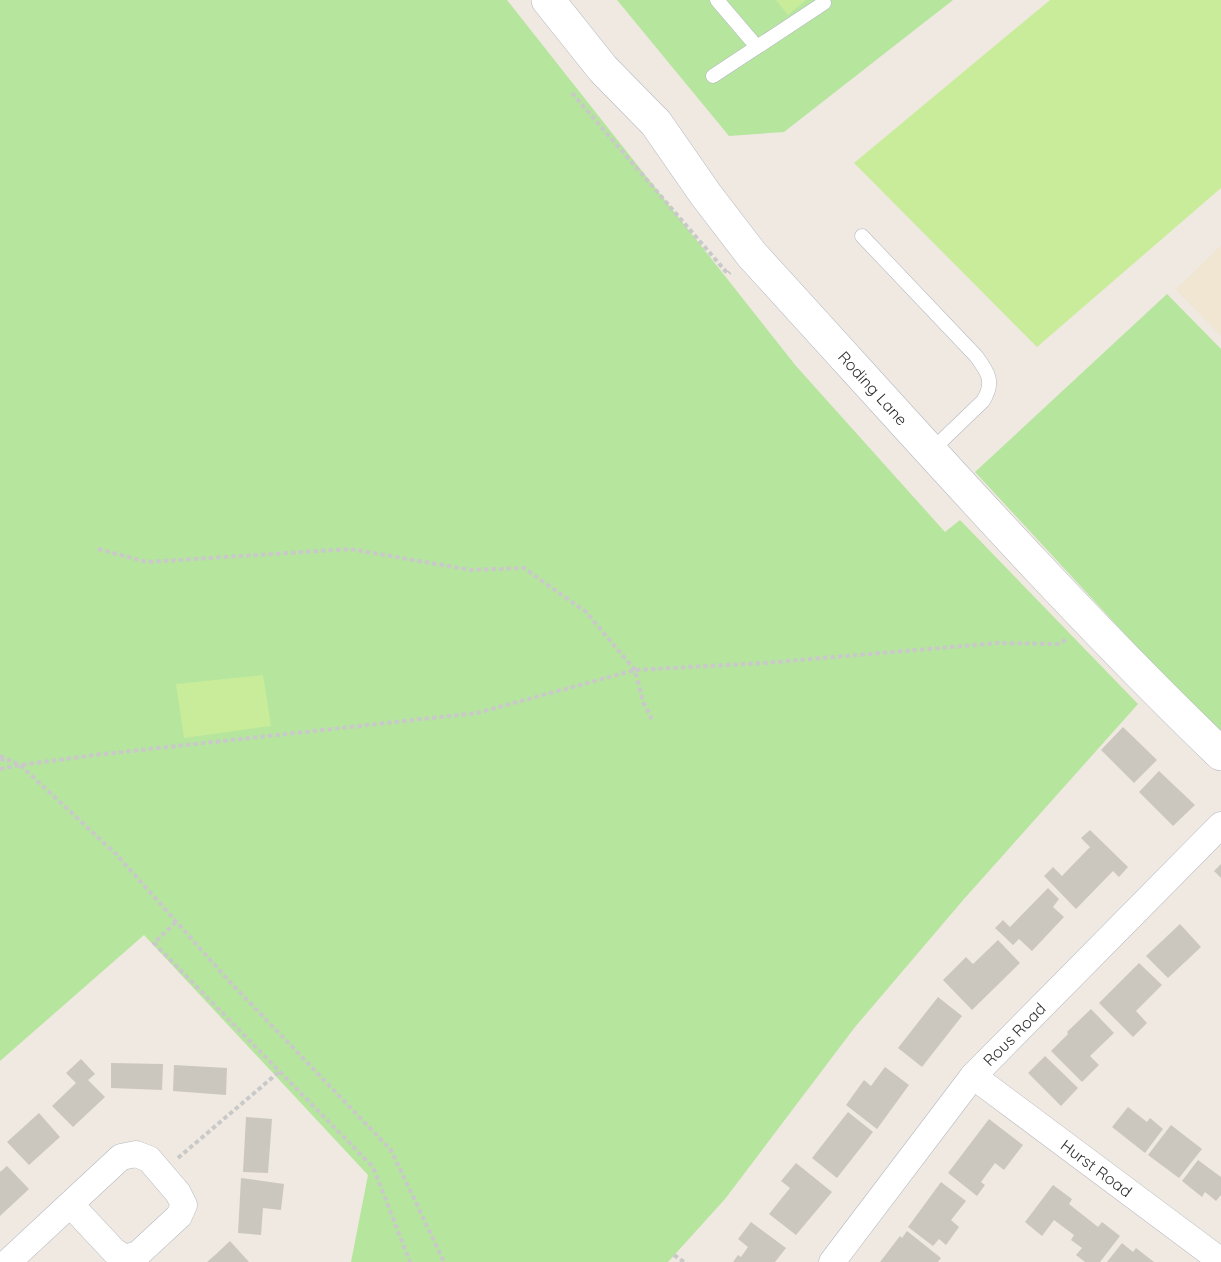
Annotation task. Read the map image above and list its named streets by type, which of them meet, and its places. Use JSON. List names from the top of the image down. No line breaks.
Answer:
{"streets":{"main road":["Roding Lane"],"street":["Rous Road","Hurst Road"]},"crossings":[["Rous Road","Hurst Road"]]}
